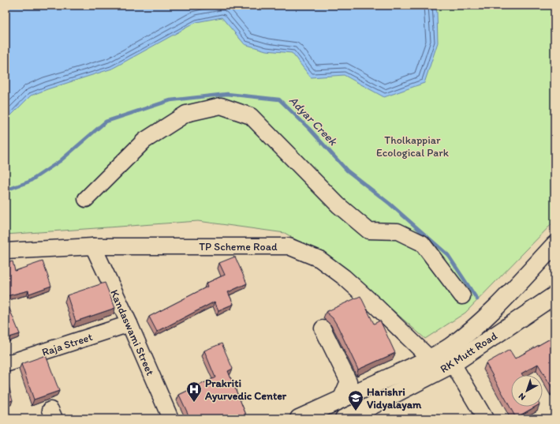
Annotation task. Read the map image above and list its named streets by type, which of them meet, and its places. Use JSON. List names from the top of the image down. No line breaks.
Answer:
{"streets":{"main road":["RK Mutt Road"],"street":["TP Scheme Road","Kandaswami Street","Raja Street"]},"crossings":[["TP Scheme Road","Kandaswami Street"],["TP Scheme Road","RK Mutt Road"],["Kandaswami Street","Raja Street"]],"water":["Adyar Creek"],"parks":["Tholkappiar Ecological Park"],"places":{"hospital":["Prakriti Ayurvedic Center"],"school or university":["Harishri Vidyalayam"]},"north":"bottom left"}
